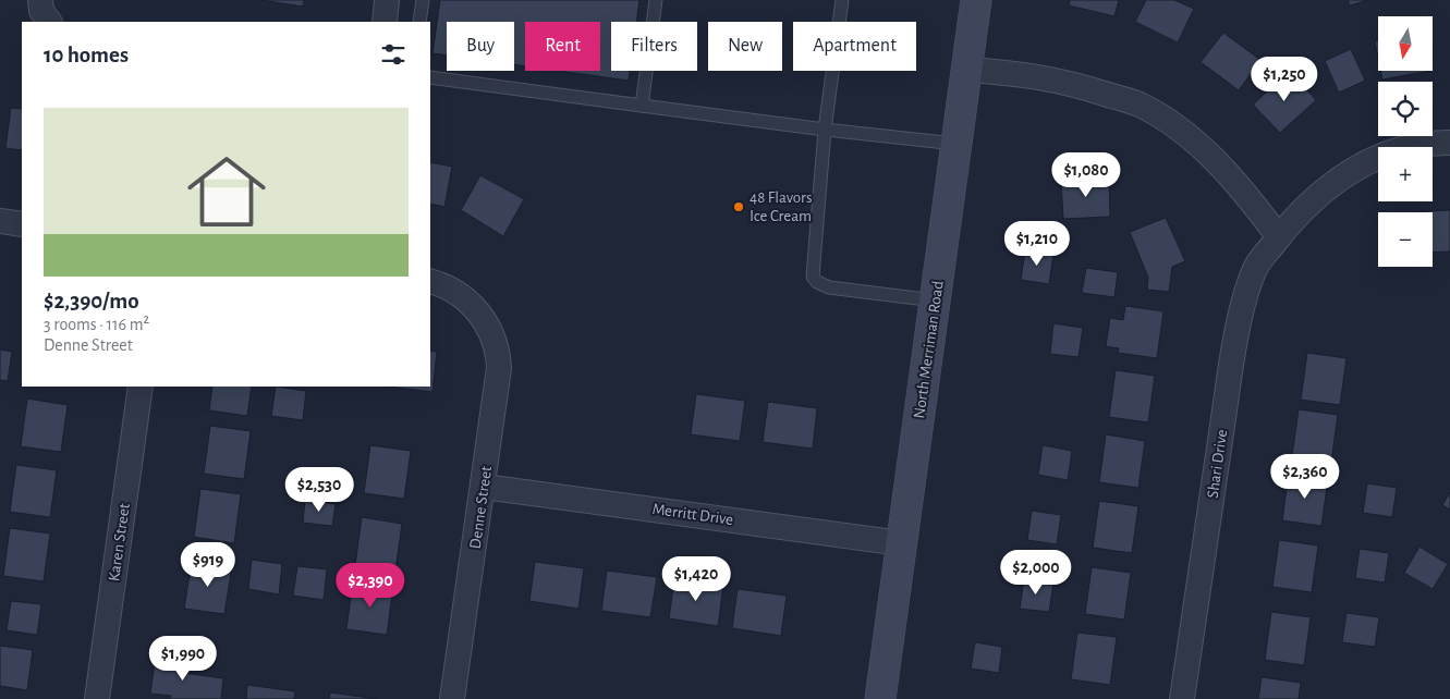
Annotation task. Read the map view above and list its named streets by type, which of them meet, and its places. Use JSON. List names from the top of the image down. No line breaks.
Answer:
{"streets":{"main road":["North Merriman Road"],"street":["Shari Drive","Denne Street","Merritt Drive","Karen Street"]},"crossings":[["North Merriman Road","Merritt Drive"],["Denne Street","Merritt Drive"]],"places":["48 Flavors Ice Cream"],"north":"bottom","page":{"map_buttons":["+","−"],"chip":["Buy","Rent","Filters","New","Apartment"],"heading":"10 homes","price":["$1,250","$1,080","$1,210","$2,360","$2,530","$919","$2,000","$1,420","$2,390","$1,990"],"list":[{"name":"$2,390/mo","note":"3 rooms · 116 m² · Denne Street"}]}}
